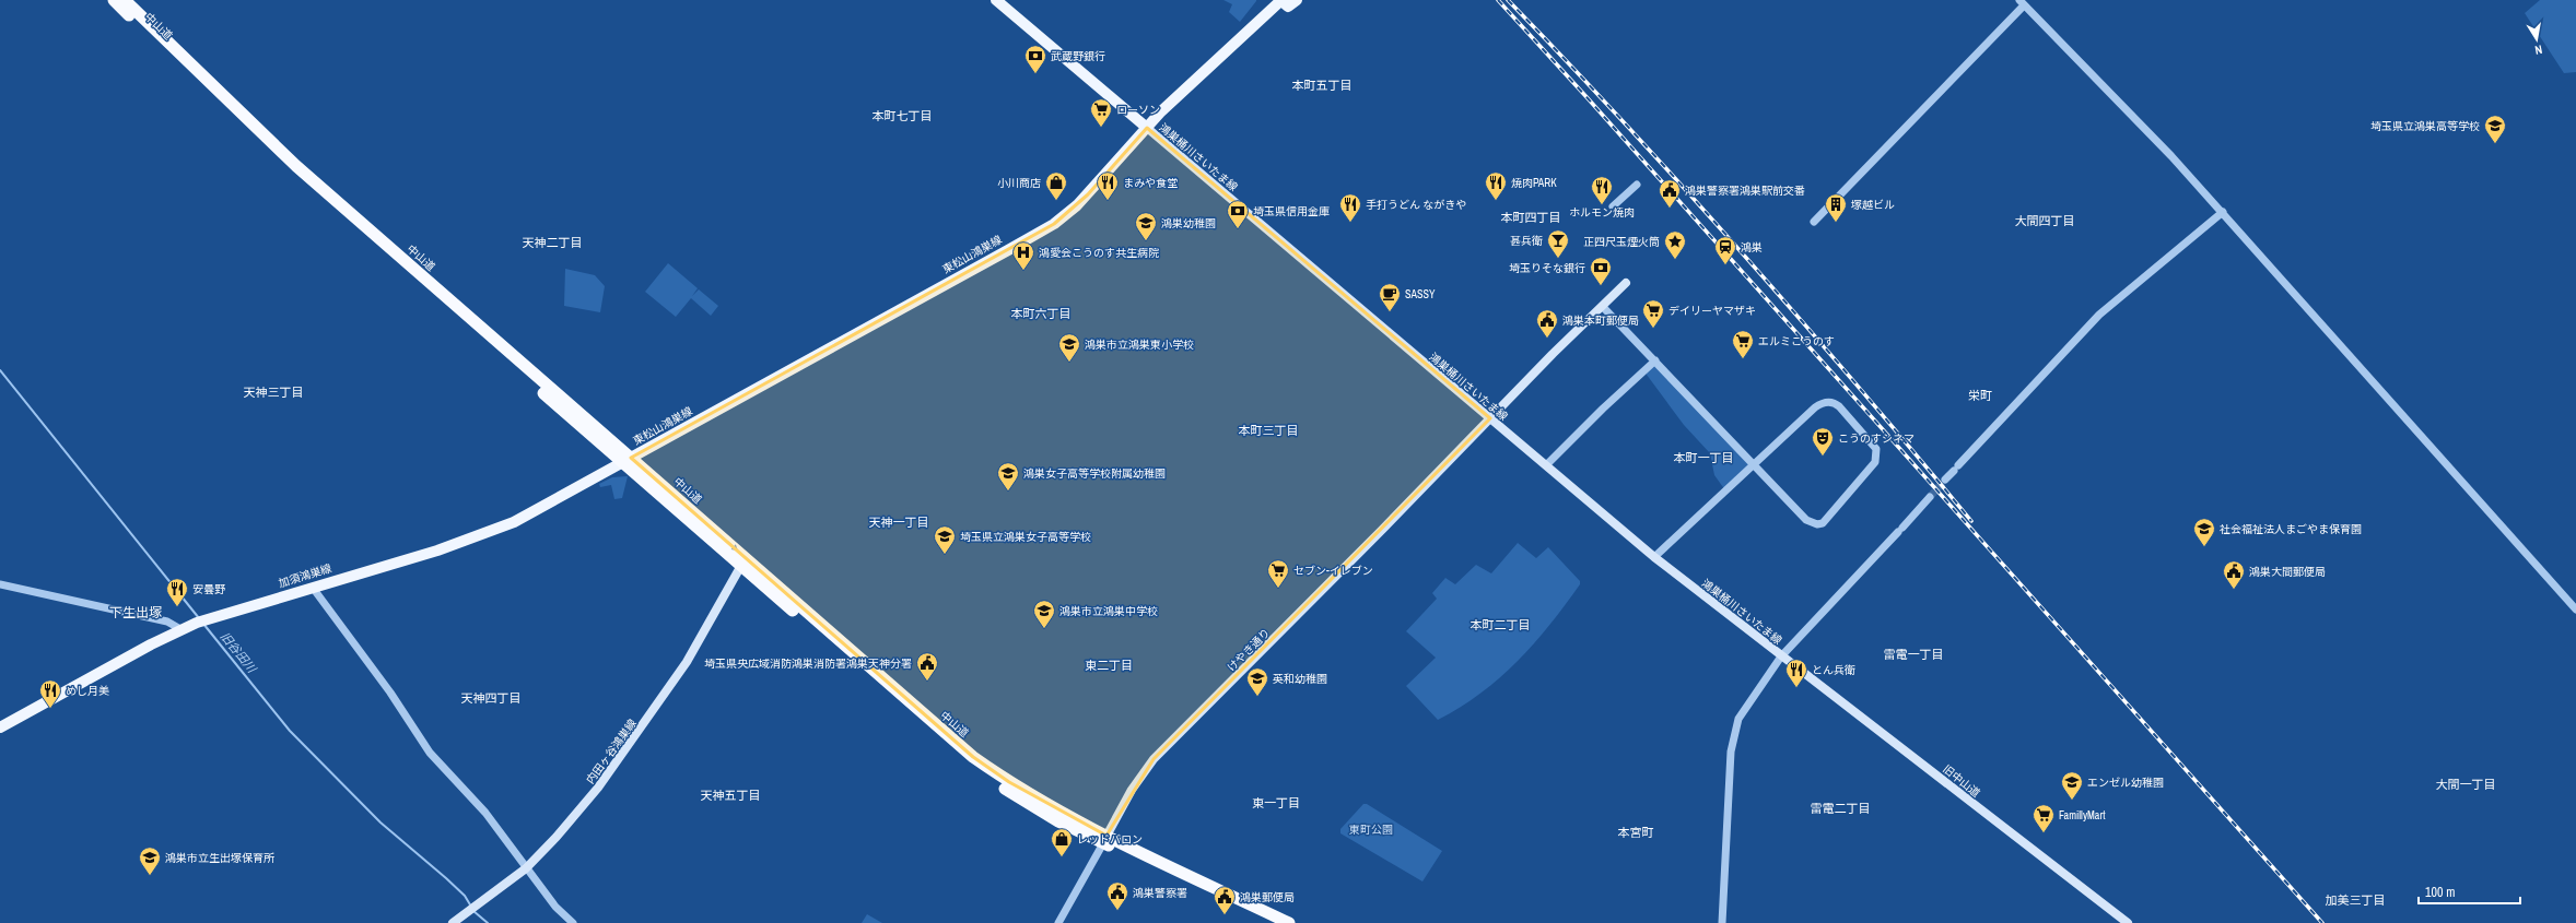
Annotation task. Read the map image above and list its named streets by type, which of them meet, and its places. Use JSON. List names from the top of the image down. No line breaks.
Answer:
{"streets":{"highway":["中山道"],"main road":["鴻巣桶川さいたま線","東松山鴻巣線","加須鴻巣線","けやき通り","内田ヶ谷鴻巣線","旧中山道"]},"crossings":[["中山道","東松山鴻巣線"],["中山道","加須鴻巣線"],["中山道","けやき通り"],["中山道","内田ヶ谷鴻巣線"],["鴻巣桶川さいたま線","東松山鴻巣線"],["鴻巣桶川さいたま線","けやき通り"],["鴻巣桶川さいたま線","旧中山道"],["東松山鴻巣線","加須鴻巣線"]],"districts":["本町五丁目","本町七丁目","本町四丁目","大間四丁目","天神二丁目","本町六丁目","天神三丁目","栄町","本町三丁目","本町一丁目","天神一丁目","下生出塚","本町二丁目","雷電一丁目","東二丁目","天神四丁目","大間一丁目","天神五丁目","東一丁目","雷電二丁目","本宮町","加美三丁目"],"water":["旧谷田川"],"parks":["東町公園"],"places":{"bank":["武蔵野銀行","埼玉県信用金庫","埼玉りそな銀行"],"supermarket":["ローソン","デイリーヤマザキ","エルミこうのす","セブン-イレブン","FamillyMart"],"school or university":["埼玉県立鴻巣高等学校","鴻巣幼稚園","鴻巣市立鴻巣東小学校","鴻巣女子高等学校附属幼稚園","社会福祉法人まごやま保育園","埼玉県立鴻巣女子高等学校","鴻巣市立鴻巣中学校","英和幼稚園","エンゼル幼稚園","鴻巣市立生出塚保育所"],"shop":["小川商店","レッドバロン"],"restaurant":["まみや食堂","焼肉PARK","ホルモン焼肉","手打うどん ながきや","安曇野","とん兵衛","めし月美"],"public building":["鴻巣警察署鴻巣駅前交番","鴻巣本町郵便局","鴻巣大間郵便局","埼玉県央広域消防鴻巣消防署鴻巣天神分署","鴻巣警察署","鴻巣郵便局"],"building":["塚越ビル"],"bar":["甚兵衛"],"place":["正四尺玉煙火筒"],"station":["鴻巣"],"hospital":["鴻愛会こうのす共生病院"],"cafe":["SASSY"],"theatre":["こうのすシネマ"]},"scale_bar":"100 m","north":"bottom"}
